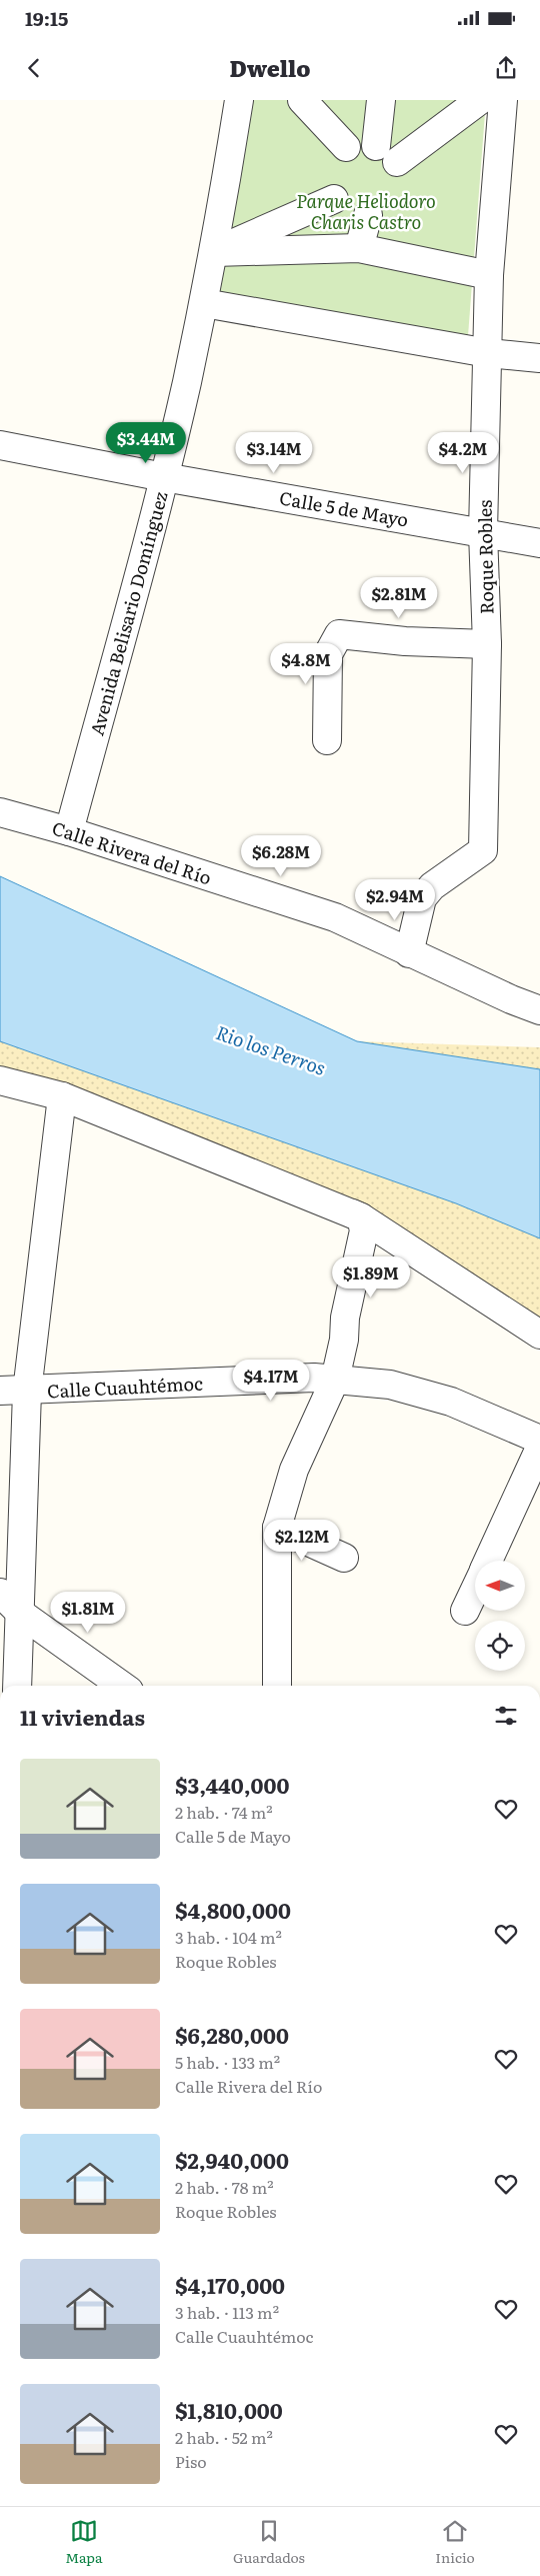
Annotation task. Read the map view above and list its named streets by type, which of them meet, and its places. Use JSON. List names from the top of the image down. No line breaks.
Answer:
{"streets":{"street":["Calle 5 de Mayo","Roque Robles","Avenida Belisario Domínguez","Calle Rivera del Río","Calle Cuauhtémoc"]},"crossings":[["Calle 5 de Mayo","Roque Robles"],["Calle 5 de Mayo","Avenida Belisario Domínguez"],["Roque Robles","Calle Rivera del Río"],["Avenida Belisario Domínguez","Calle Rivera del Río"]],"water":["Rio los Perros"],"parks":["Parque Heliodoro Charis Castro"],"north":"left","page":{"status":"19:15","header":"Dwello","price":["$3.44M","$3.14M","$4.2M","$2.81M","$4.8M","$6.28M","$2.94M","$1.89M","$4.17M","$2.12M","$1.81M"],"heading":"11 viviendas","list":[{"name":"$3,440,000","note":"2 hab. · 74 m² · Calle 5 de Mayo"},{"name":"$4,800,000","note":"3 hab. · 104 m² · Roque Robles"},{"name":"$6,280,000","note":"5 hab. · 133 m² · Calle Rivera del Río"},{"name":"$2,940,000","note":"2 hab. · 78 m² · Roque Robles"},{"name":"$4,170,000","note":"3 hab. · 113 m² · Calle Cuauhtémoc"},{"name":"$1,810,000","note":"2 hab. · 52 m² · Piso"}],"tabs":["Mapa","Guardados","Inicio"]}}
